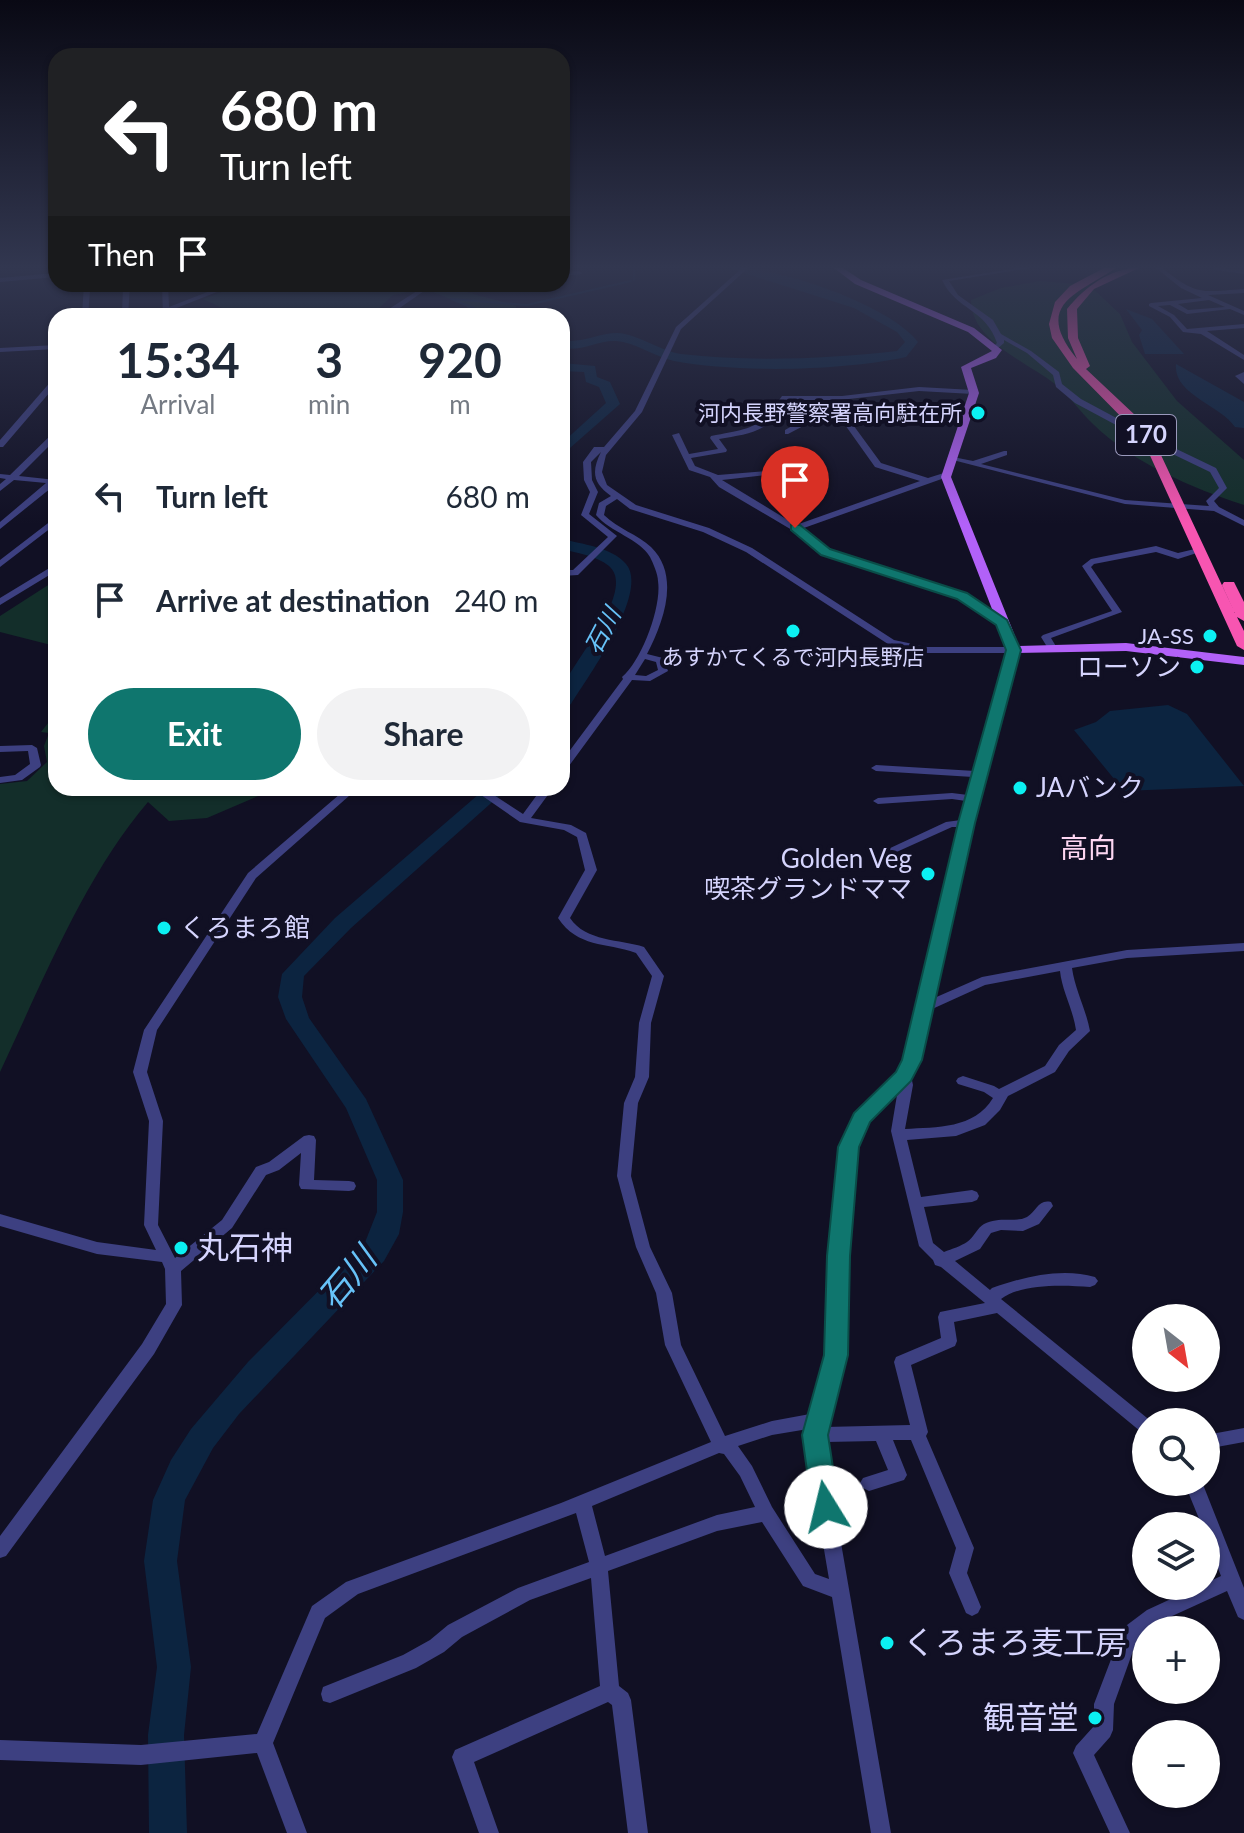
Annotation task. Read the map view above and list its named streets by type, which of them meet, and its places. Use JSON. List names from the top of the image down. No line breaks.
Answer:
{"streets":{"highway":["170"]},"districts":["高向"],"water":["石川"],"places":["河内長野警察署高向駐在所","あすかてくるで河内長野店","JA-SS","ローソン","JAバンク","Golden Veg 喫茶グランドママ","くろまろ館","丸石神","くろまろ麦工房","観音堂"],"north":"bottom right","page":{"turn":["680 m","Turn left"],"then":"Then","eta":["15:34","Arrival","3","min","920","m"],"list":[{"name":"Turn left","value":"680 m"},{"name":"Arrive at destination","value":"240 m"}],"buttons":["Exit","Share"],"map_buttons":["+","−"]}}
